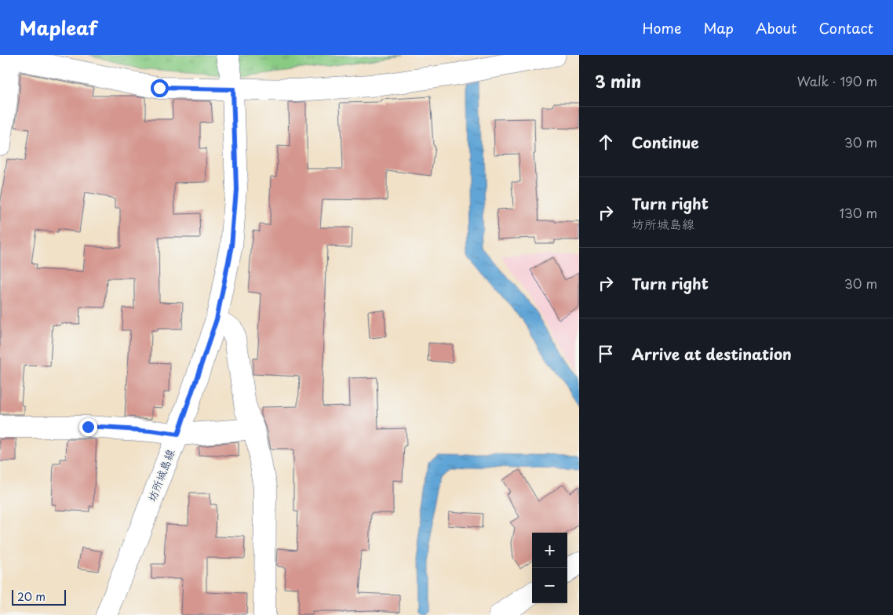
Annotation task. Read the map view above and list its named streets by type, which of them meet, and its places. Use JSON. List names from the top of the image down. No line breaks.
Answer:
{"streets":{"main road":["坊所城島線"]},"scale_bar":"20 m","page":{"header":"Mapleaf","nav":["Home","Map","About","Contact"],"heading":["3 min","Walk · 190 m"],"list":[["Continue","30 m"],["Turn right","坊所城島線","130 m"],["Turn right","30 m"],"Arrive at destination"],"map_buttons":["+","−"],"scale":"20 m"}}
